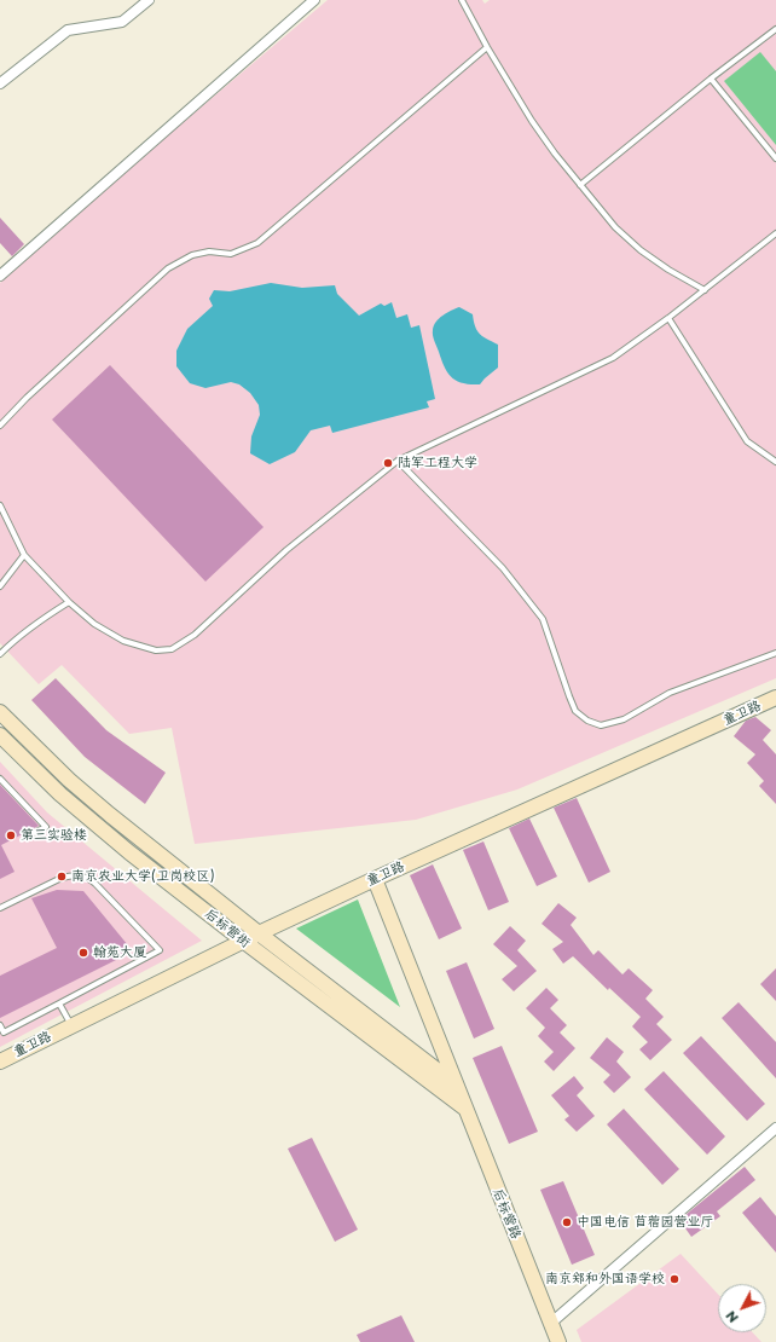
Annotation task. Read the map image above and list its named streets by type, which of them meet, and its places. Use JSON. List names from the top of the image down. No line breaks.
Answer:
{"streets":{"street":["童卫路","后标营街","后标营路"]},"crossings":[["童卫路","后标营街"],["童卫路","后标营路"],["后标营街","后标营路"]],"places":["陆军工程大学","第三实验楼","南京农业大学(卫岗校区)","翰苑大厦","中国电信 苜蓿园营业厅","南京郑和外国语学校"],"north":"bottom left"}
